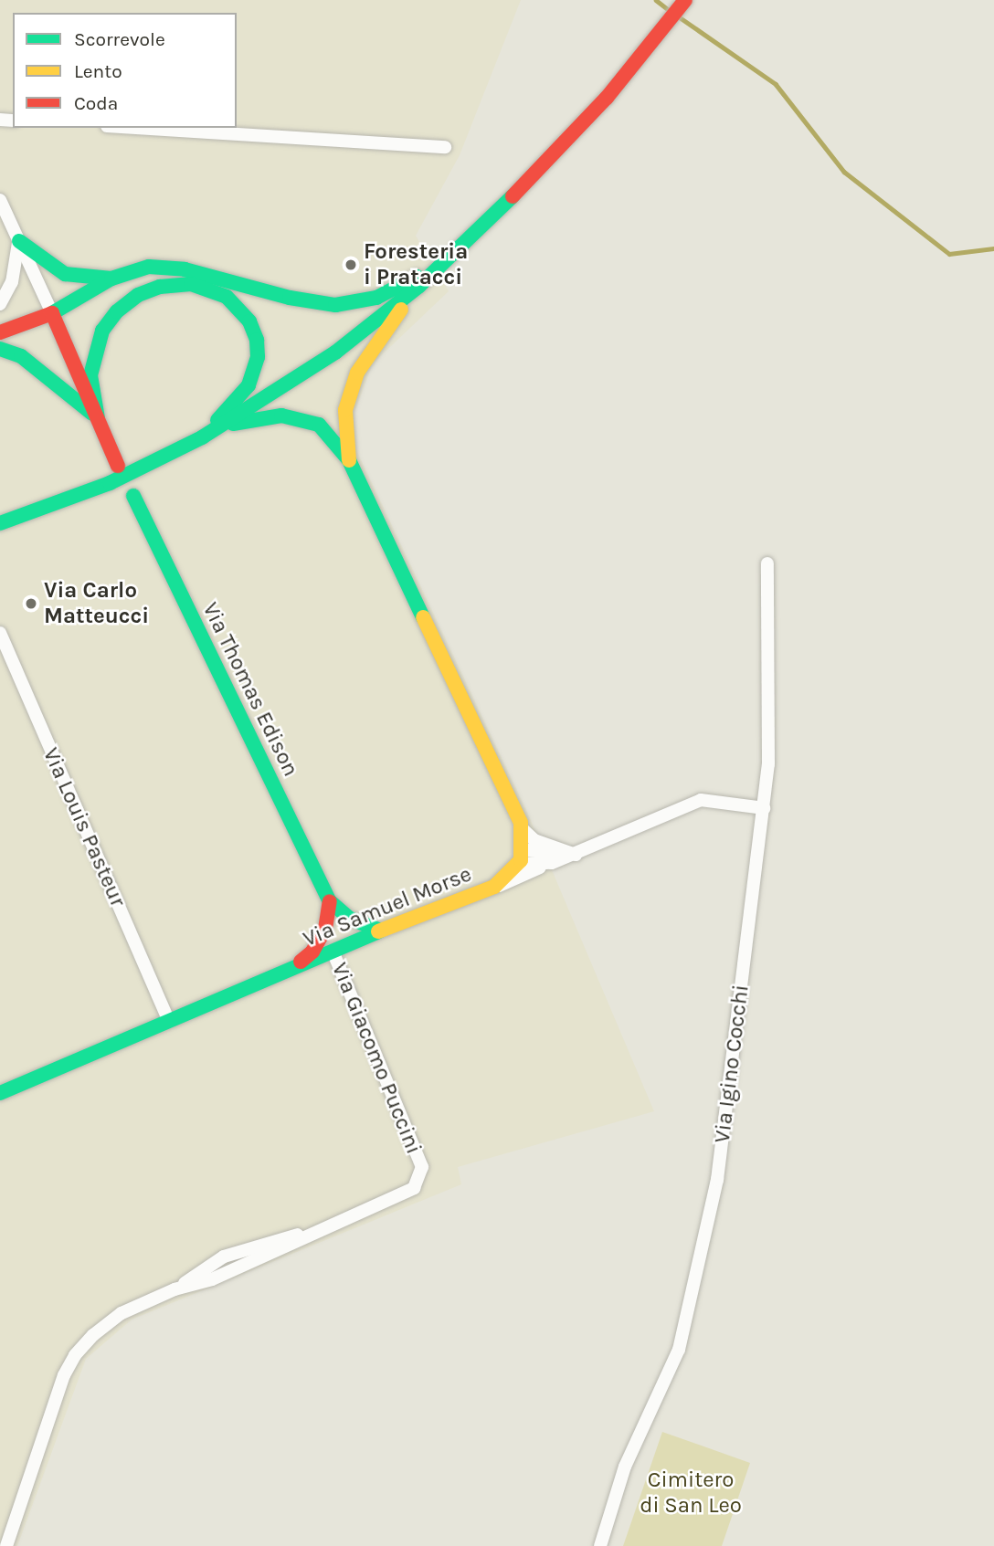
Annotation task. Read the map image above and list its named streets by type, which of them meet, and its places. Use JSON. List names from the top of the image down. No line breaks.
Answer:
{"streets":{"main road":["Via Thomas Edison","Via Samuel Morse"],"street":["Via Louis Pasteur","Via Giacomo Puccini","Via Igino Cocchi"]},"crossings":[["Via Louis Pasteur","Via Samuel Morse"],["Via Samuel Morse","Via Giacomo Puccini"]],"parks":["Cimitero di San Leo"],"places":["Foresteria i Pratacci","Via Carlo Matteucci"],"legend":["Scorrevole","Lento","Coda"]}
